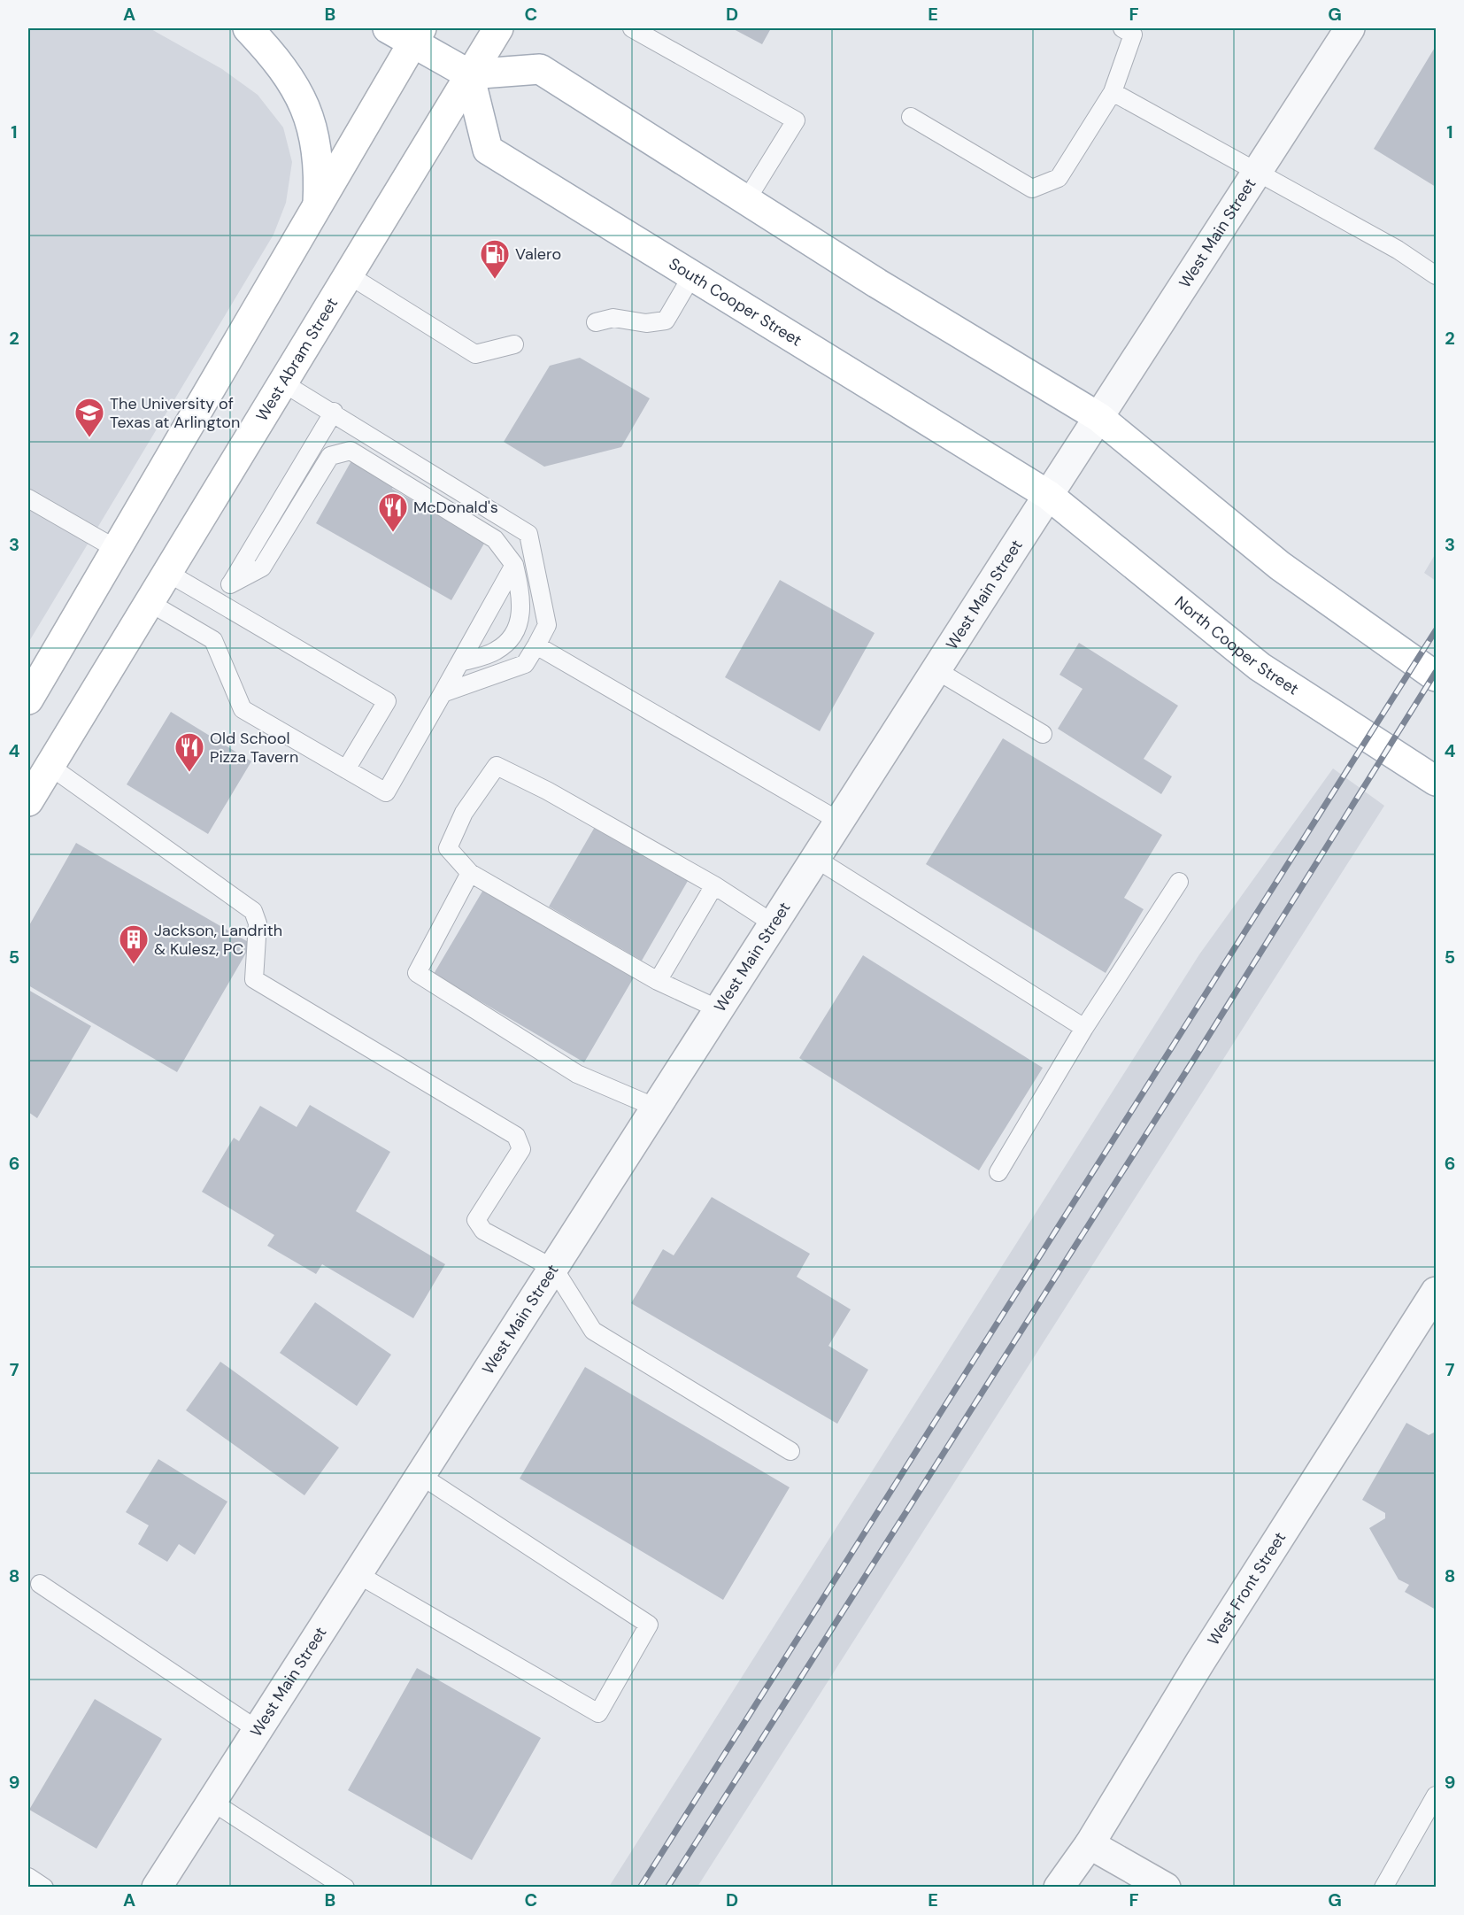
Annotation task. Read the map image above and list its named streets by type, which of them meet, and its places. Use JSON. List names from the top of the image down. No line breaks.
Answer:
{"streets":{"main road":["South Cooper Street","West Abram Street","North Cooper Street"],"street":["West Main Street","West Front Street"]},"crossings":[["West Main Street","South Cooper Street"],["West Main Street","North Cooper Street"],["South Cooper Street","West Abram Street"],["South Cooper Street","North Cooper Street"]],"places":{"fuel station":["Valero"],"school or university":["The University of Texas at Arlington"],"restaurant":["McDonald's","Old School Pizza Tavern"],"building":["Jackson, Landrith & Kulesz, PC"]},"grid":{"columns":["A","B","C","D","E","F","G"],"rows":["1","2","3","4","5","6","7","8","9"]}}
